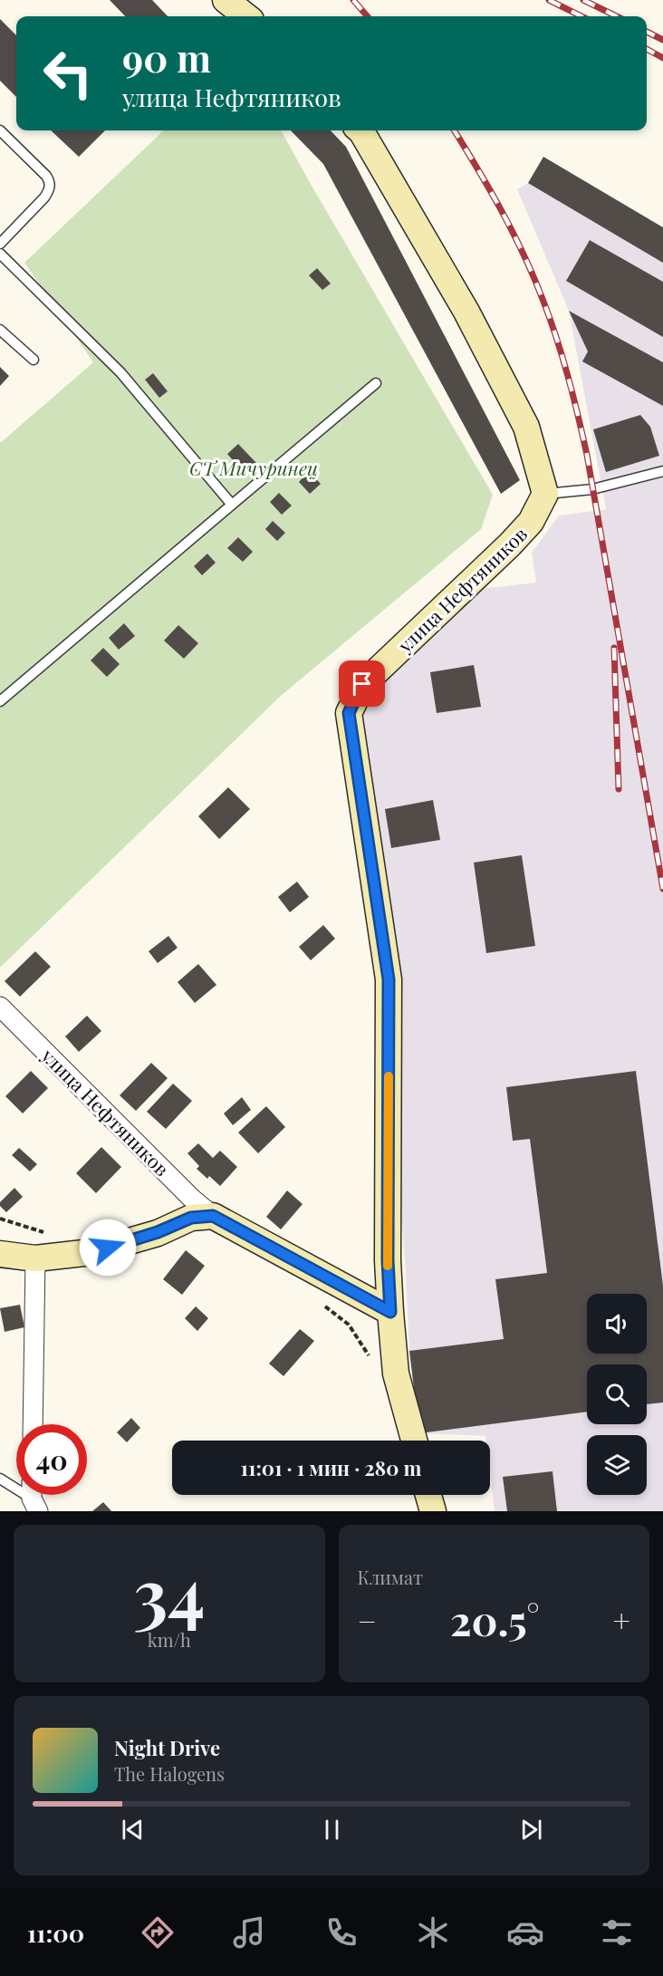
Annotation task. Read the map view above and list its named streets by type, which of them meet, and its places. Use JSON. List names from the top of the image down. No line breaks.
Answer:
{"streets":{"street":["улица Нефтяников"]},"parks":["СТ Мичуринец"],"page":{"turn":["90 m","улица Нефтяников"],"limit":"40","trip":"11:01 · 1 мин · 280 m","tile":[["34","km/h"],"Климат"],"heat":["−","20.5°","+"],"song":["Night Drive","The Halogens"],"tabs":"11:00"}}
